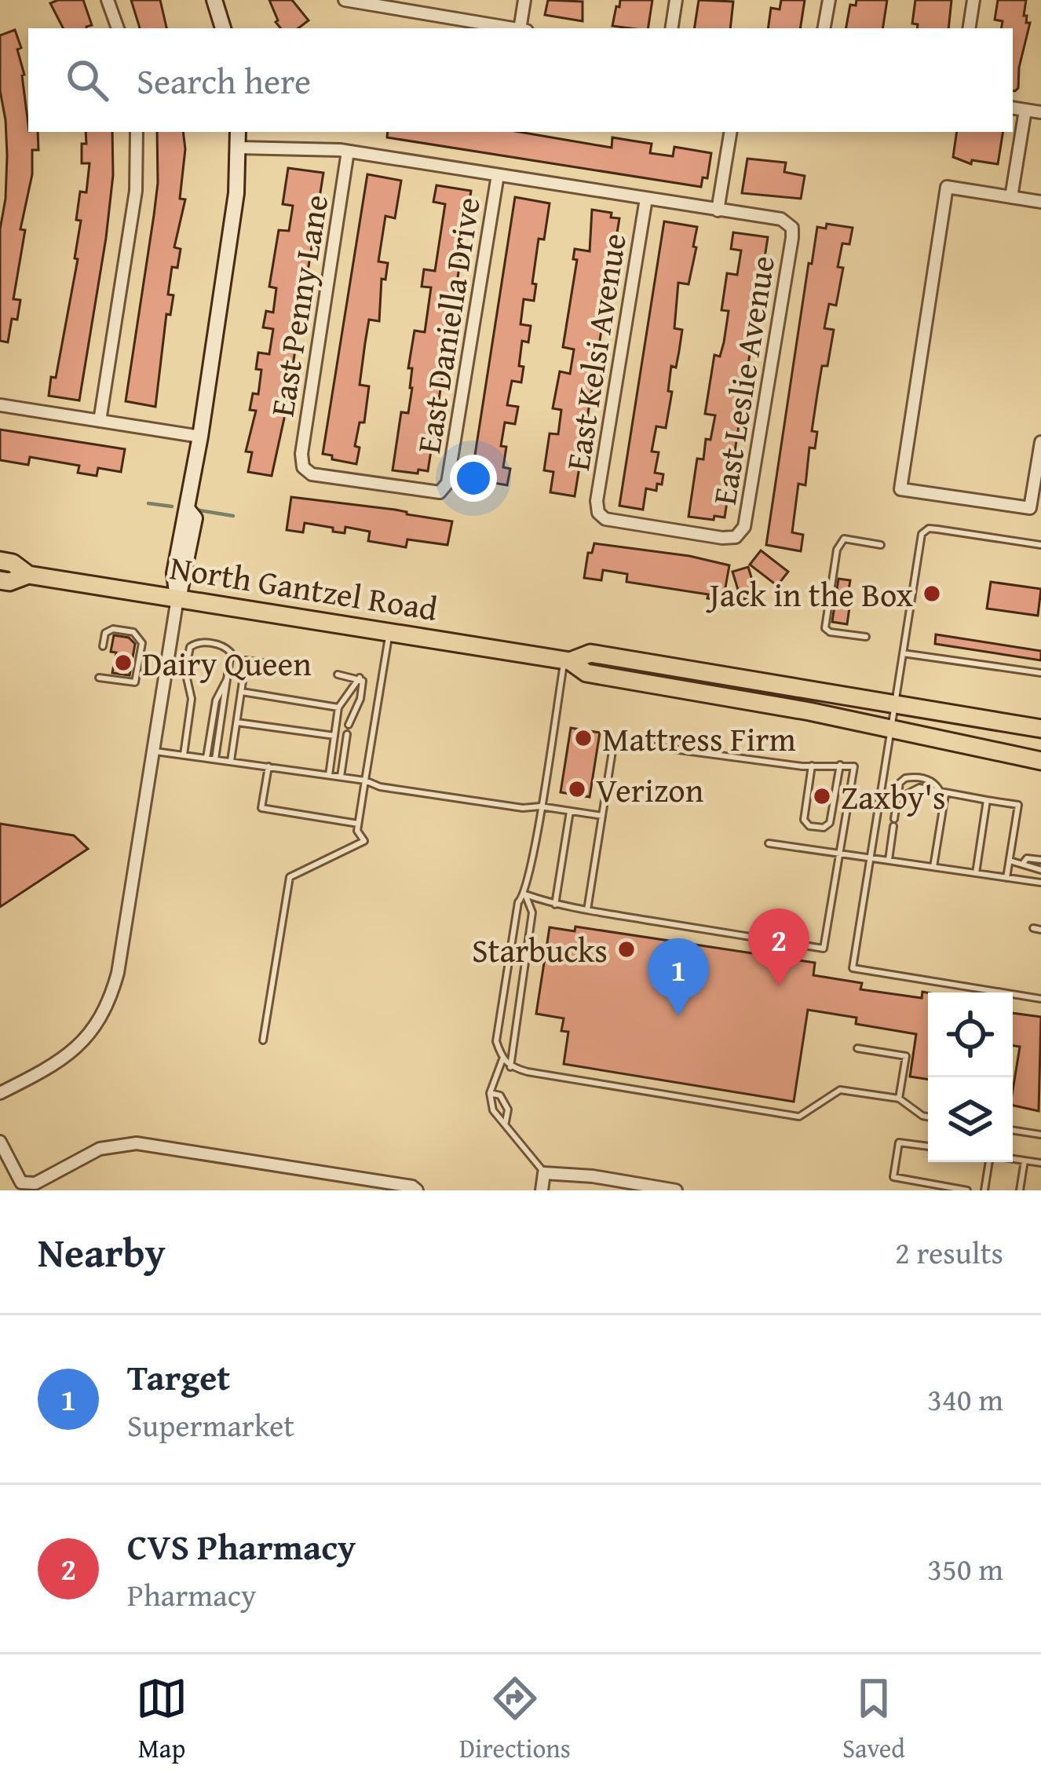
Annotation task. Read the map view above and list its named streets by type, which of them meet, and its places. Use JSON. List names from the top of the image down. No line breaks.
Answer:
{"streets":{"main road":["North Gantzel Road"],"street":["East Penny Lane","East Daniella Drive","East Kelsi Avenue","East Leslie Avenue"]},"crossings":[["East Penny Lane","East Daniella Drive"],["East Kelsi Avenue","East Leslie Avenue"]],"places":["Jack in the Box","Dairy Queen","Mattress Firm","Verizon","Zaxby's","Starbucks"],"page":{"search":"Search here","pins":["2","1"],"heading":["Nearby","2 results"],"list":[{"mark":"1","name":"Target","note":"Supermarket","value":"340 m"},{"mark":"2","name":"CVS Pharmacy","note":"Pharmacy","value":"350 m"}],"nav":["Map","Directions","Saved"]}}
